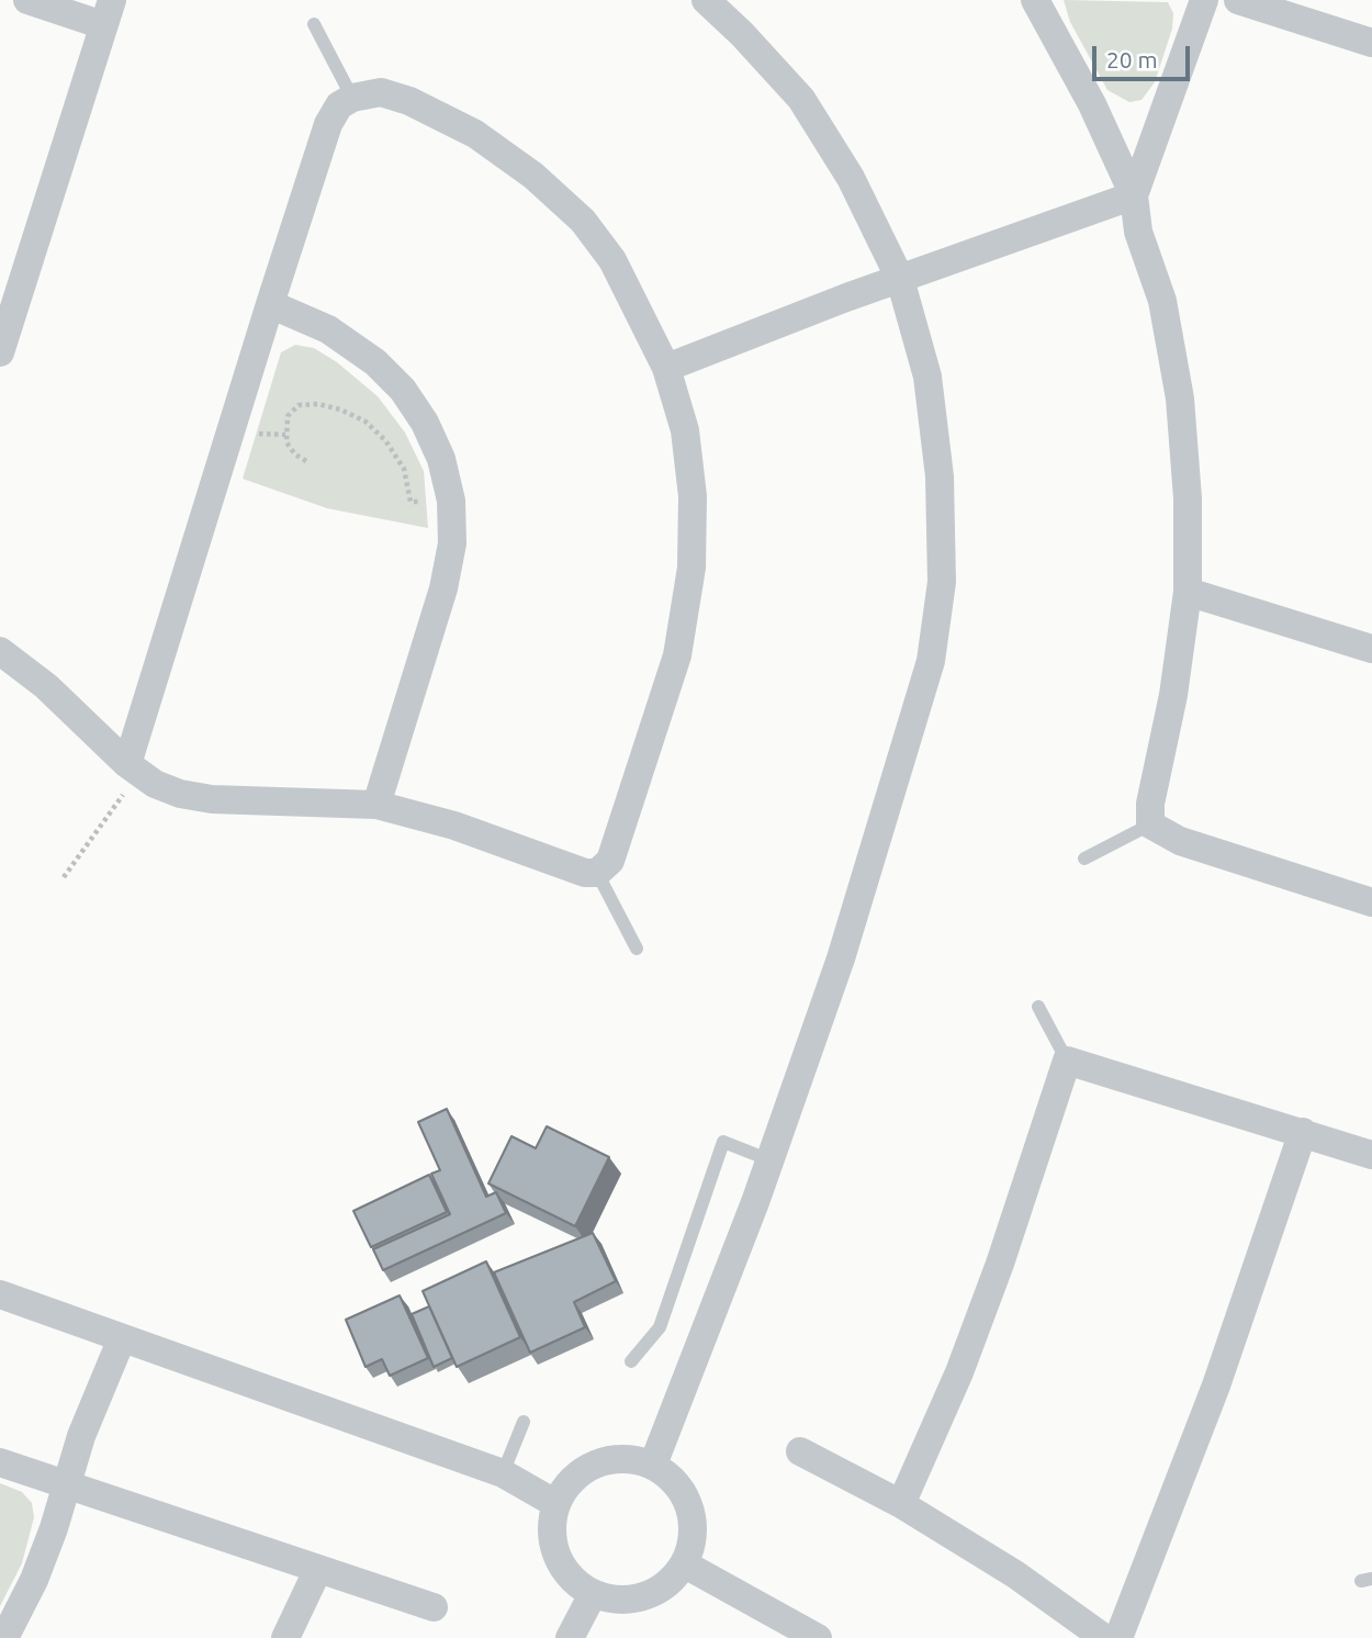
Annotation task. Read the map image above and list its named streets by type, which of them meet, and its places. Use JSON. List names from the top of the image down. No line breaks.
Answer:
{"scale_bar":"20 m"}
